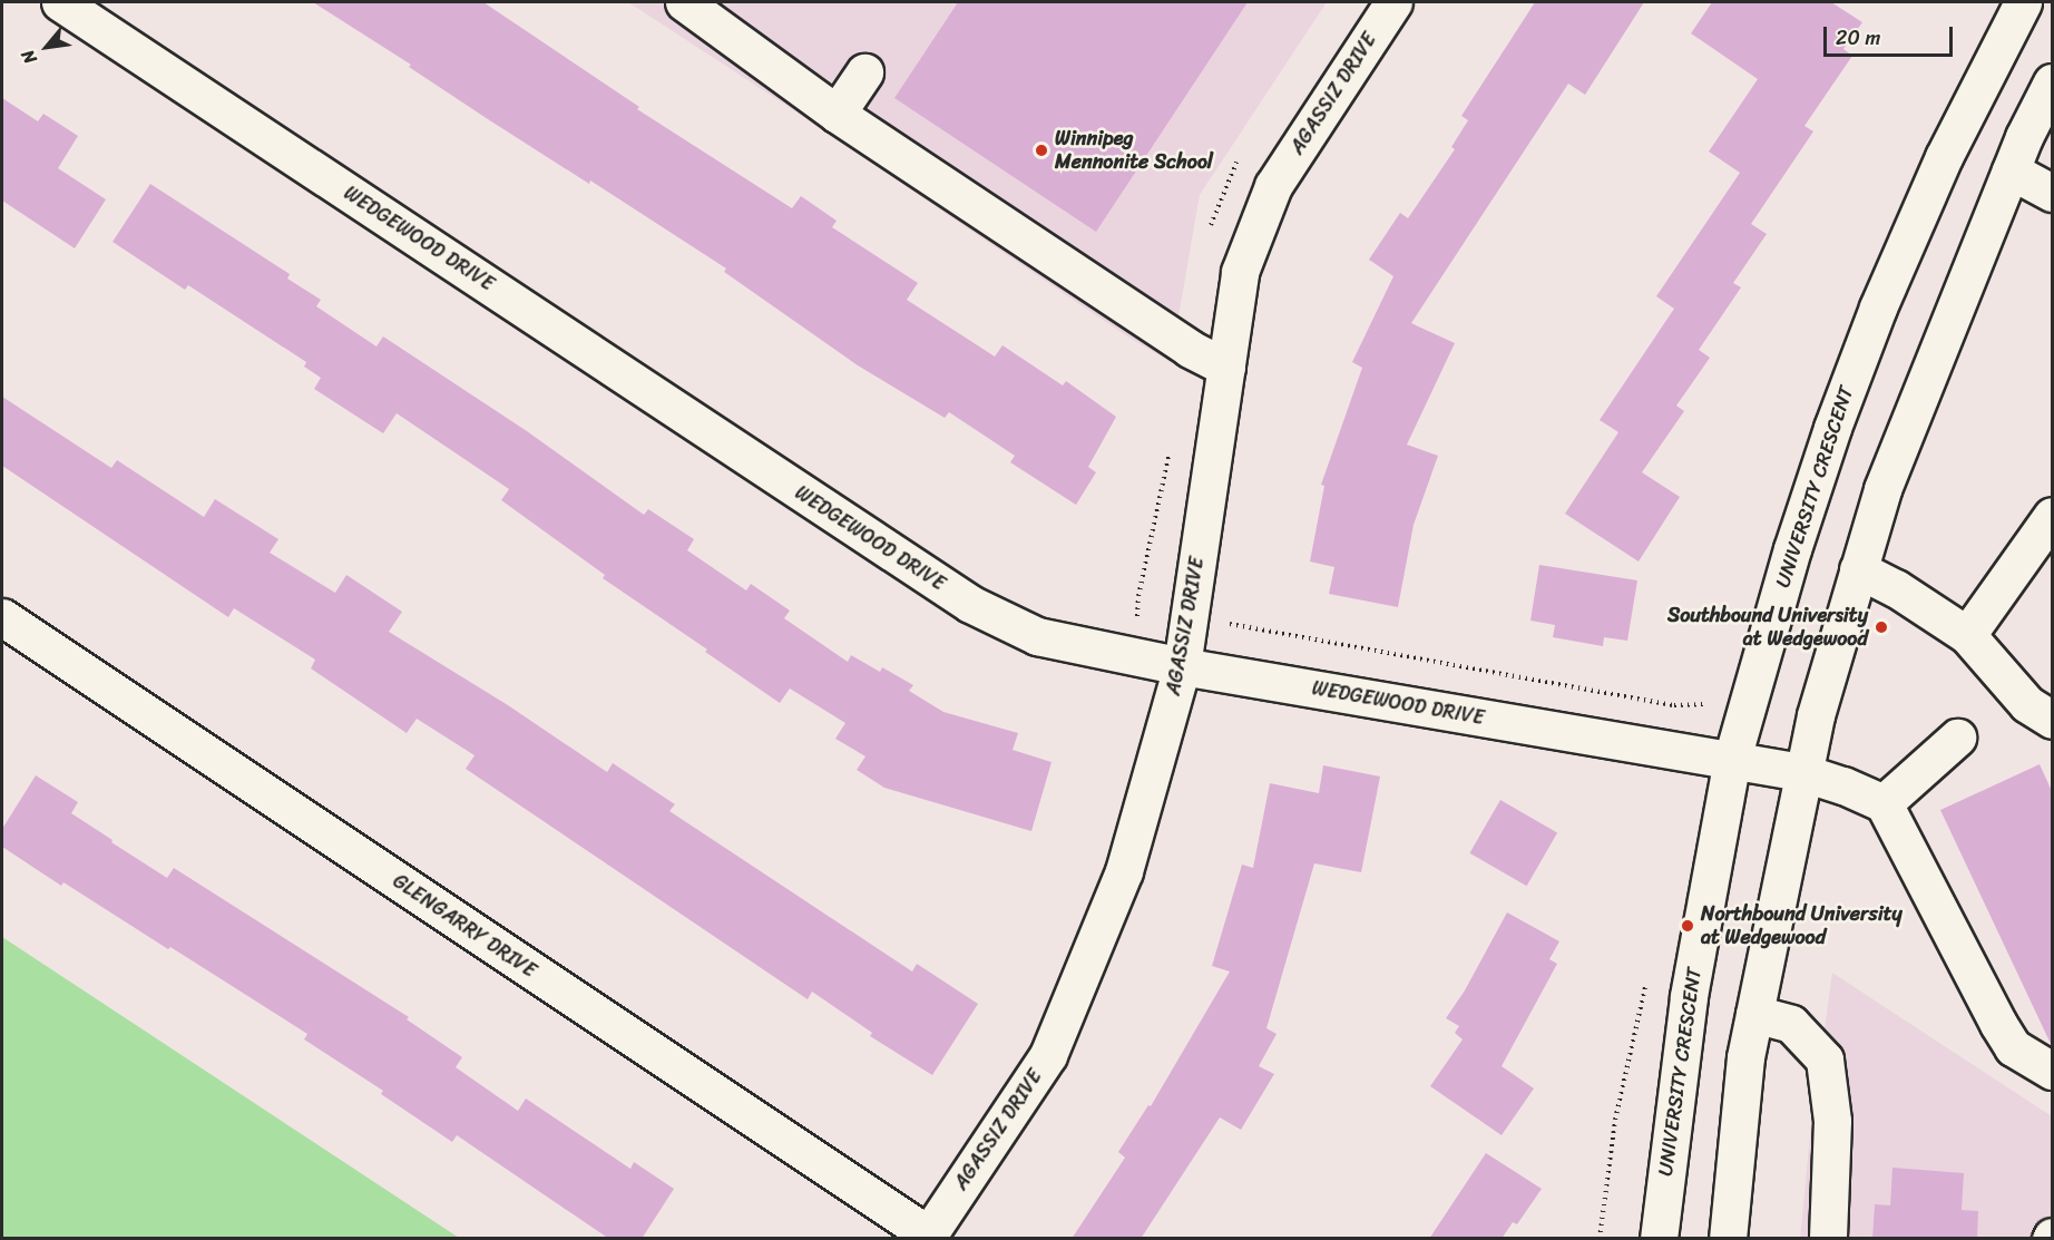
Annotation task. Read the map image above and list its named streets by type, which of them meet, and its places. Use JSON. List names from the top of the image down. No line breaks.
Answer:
{"streets":{"street":["AGASSIZ DRIVE","WEDGEWOOD DRIVE","UNIVERSITY CRESCENT","GLENGARRY DRIVE"]},"crossings":[["AGASSIZ DRIVE","WEDGEWOOD DRIVE"],["AGASSIZ DRIVE","GLENGARRY DRIVE"],["WEDGEWOOD DRIVE","UNIVERSITY CRESCENT"]],"places":["Winnipeg Mennonite School","Southbound University at Wedgewood","Northbound University at Wedgewood"],"scale_bar":"20 m","north":"bottom left"}
